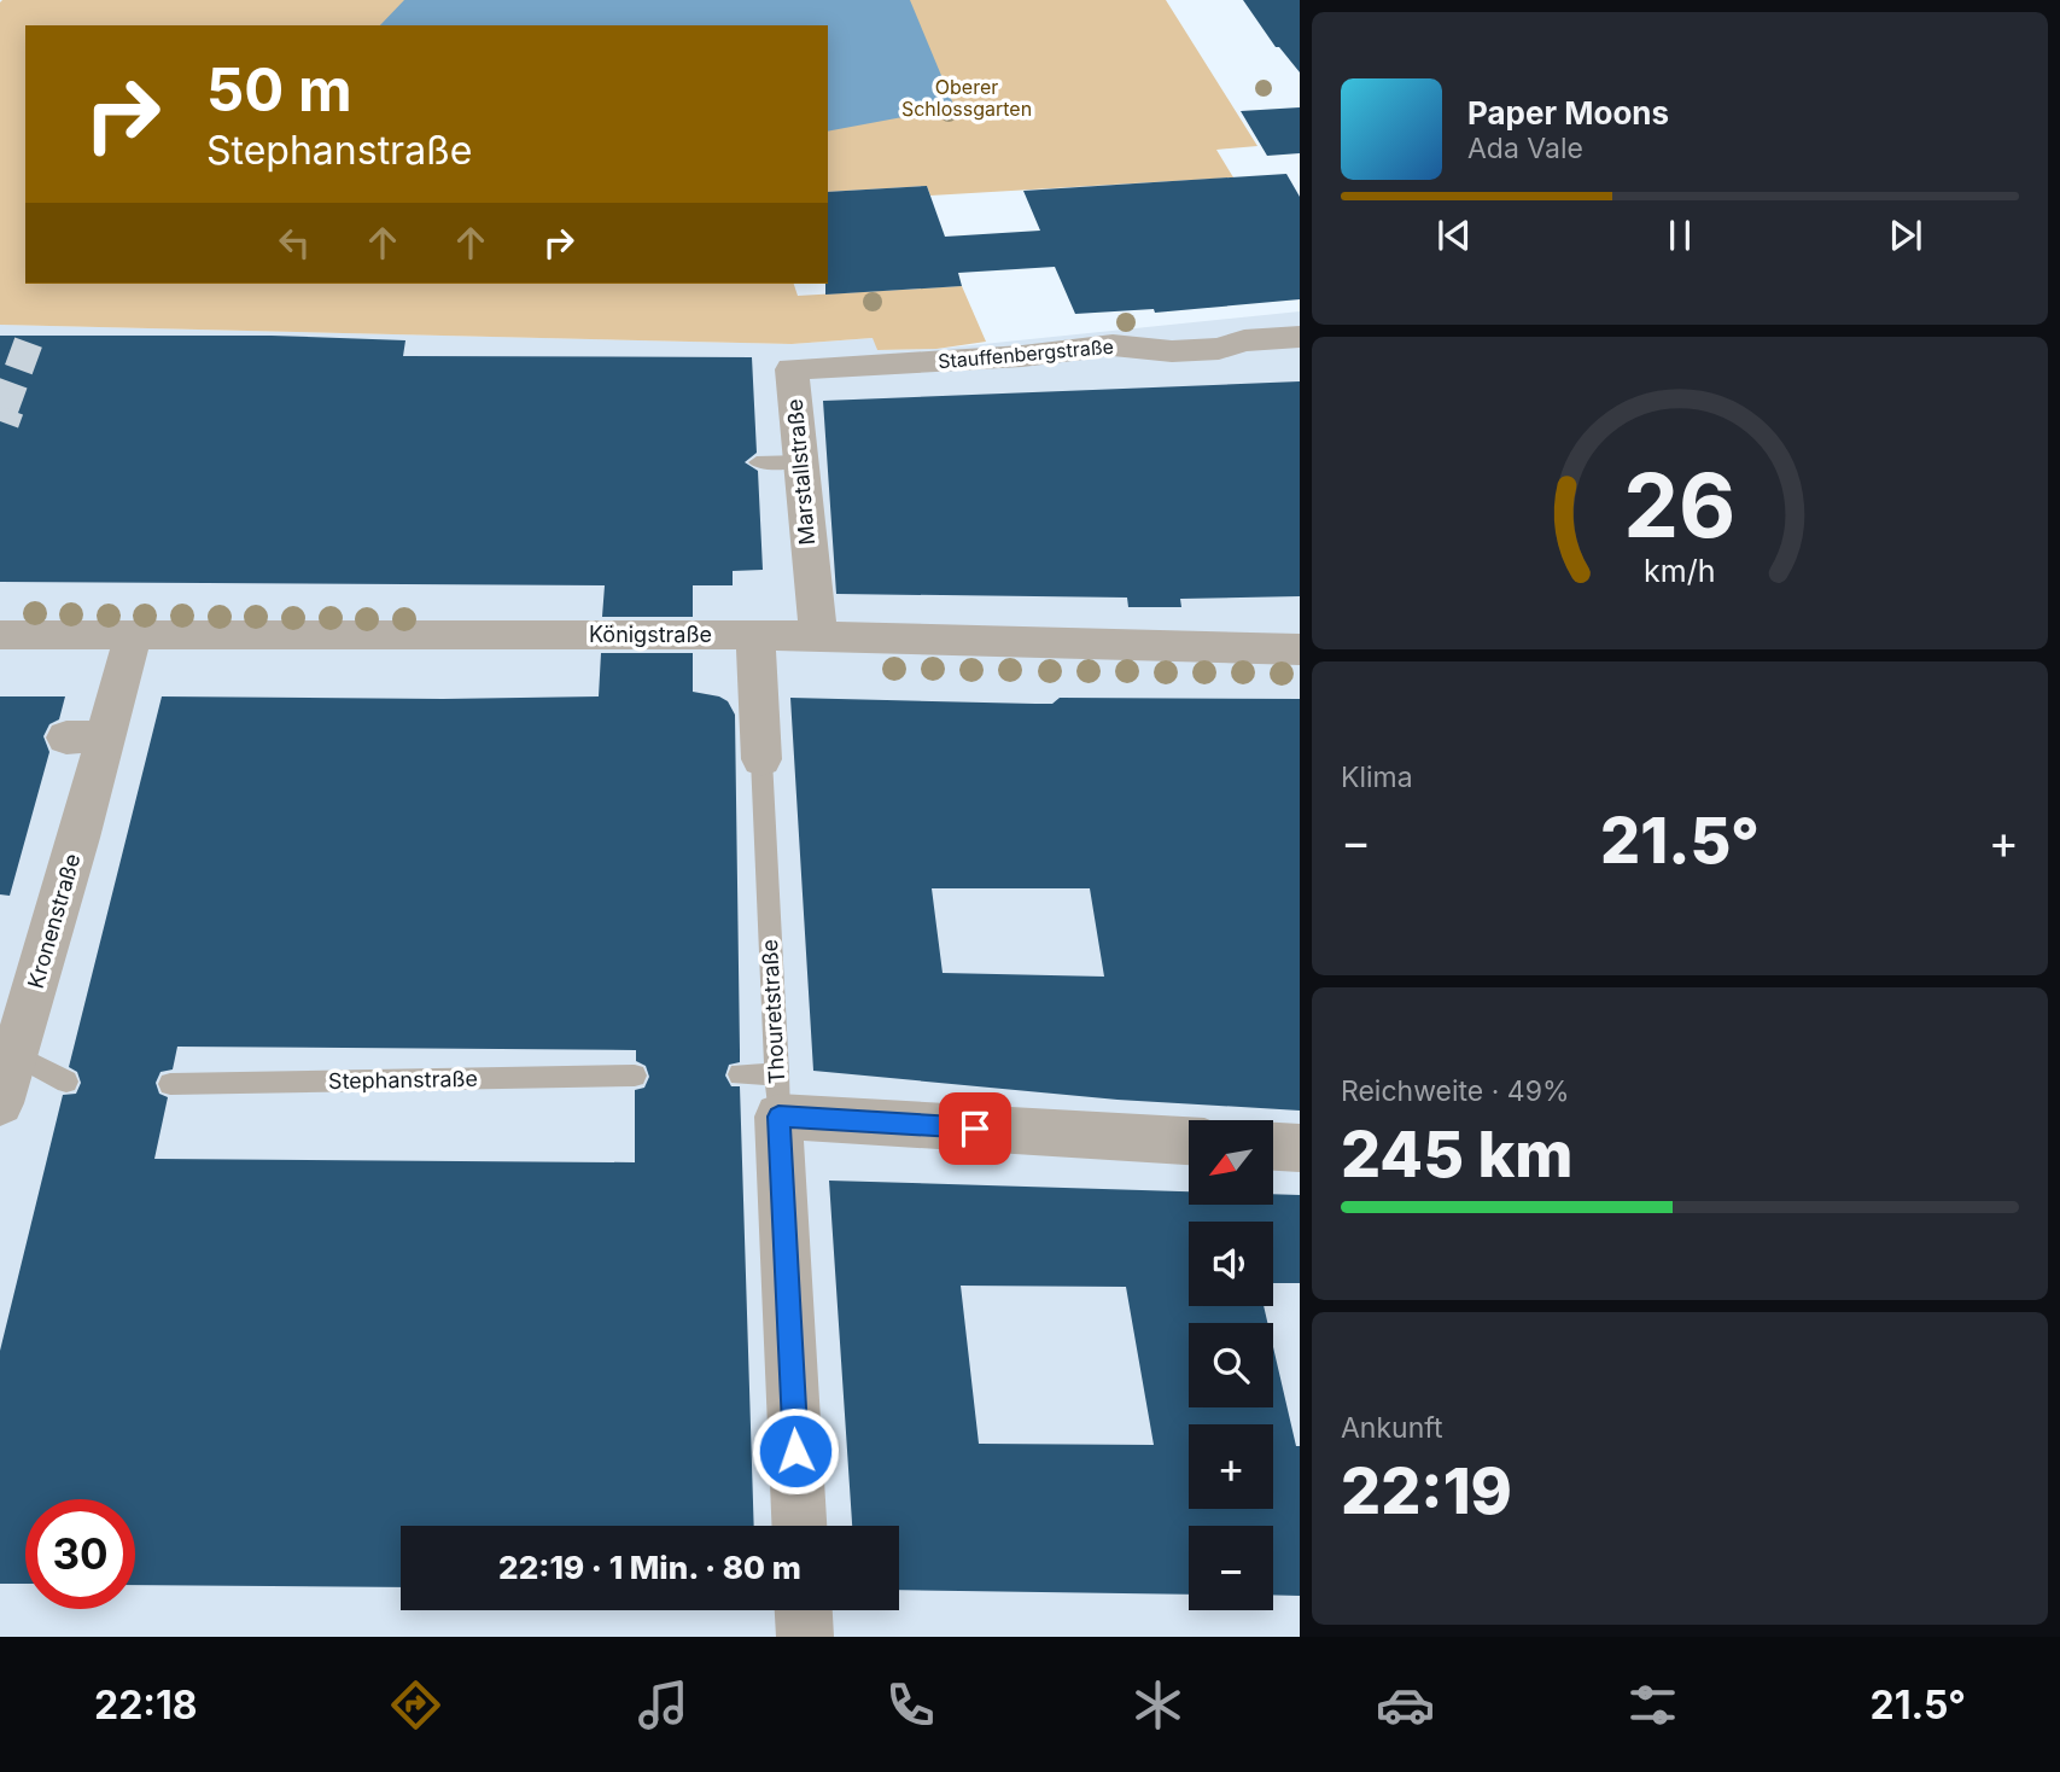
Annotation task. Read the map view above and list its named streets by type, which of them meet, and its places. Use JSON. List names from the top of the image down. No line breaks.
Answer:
{"streets":{"street":["Stauffenbergstraße","Marstallstraße","Königstraße","Kronenstraße","Thouretstraße"],"lane":["Stephanstraße"]},"crossings":[["Stauffenbergstraße","Marstallstraße"],["Marstallstraße","Königstraße"],["Königstraße","Kronenstraße"],["Königstraße","Thouretstraße"]],"parks":["Oberer Schlossgarten"],"north":"bottom left","page":{"turn":["50 m","Stephanstraße"],"song":["Paper Moons","Ada Vale"],"tile":["Klima",["Reichweite · 49%","245 km"],["Ankunft","22:19"]],"heat":["−","21.5°","+"],"map_buttons":["+","−"],"limit":"30","trip":"22:19 · 1 Min. · 80 m","tabs":["22:18","21.5°"],"gauge":["26","km/h"]}}
